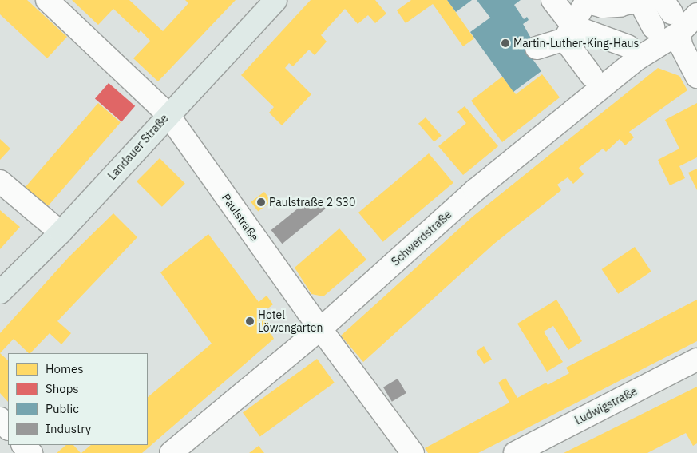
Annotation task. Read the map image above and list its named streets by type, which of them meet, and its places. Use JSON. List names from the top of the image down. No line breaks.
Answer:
{"streets":{"main road":["Landauer Straße"],"street":["Paulstraße","Schwerdstraße","Ludwigstraße"]},"crossings":[["Landauer Straße","Paulstraße"],["Paulstraße","Schwerdstraße"]],"places":["Martin-Luther-King-Haus","Paulstraße 2 S30","Hotel Löwengarten"],"legend":["Homes","Shops","Public","Industry"]}
